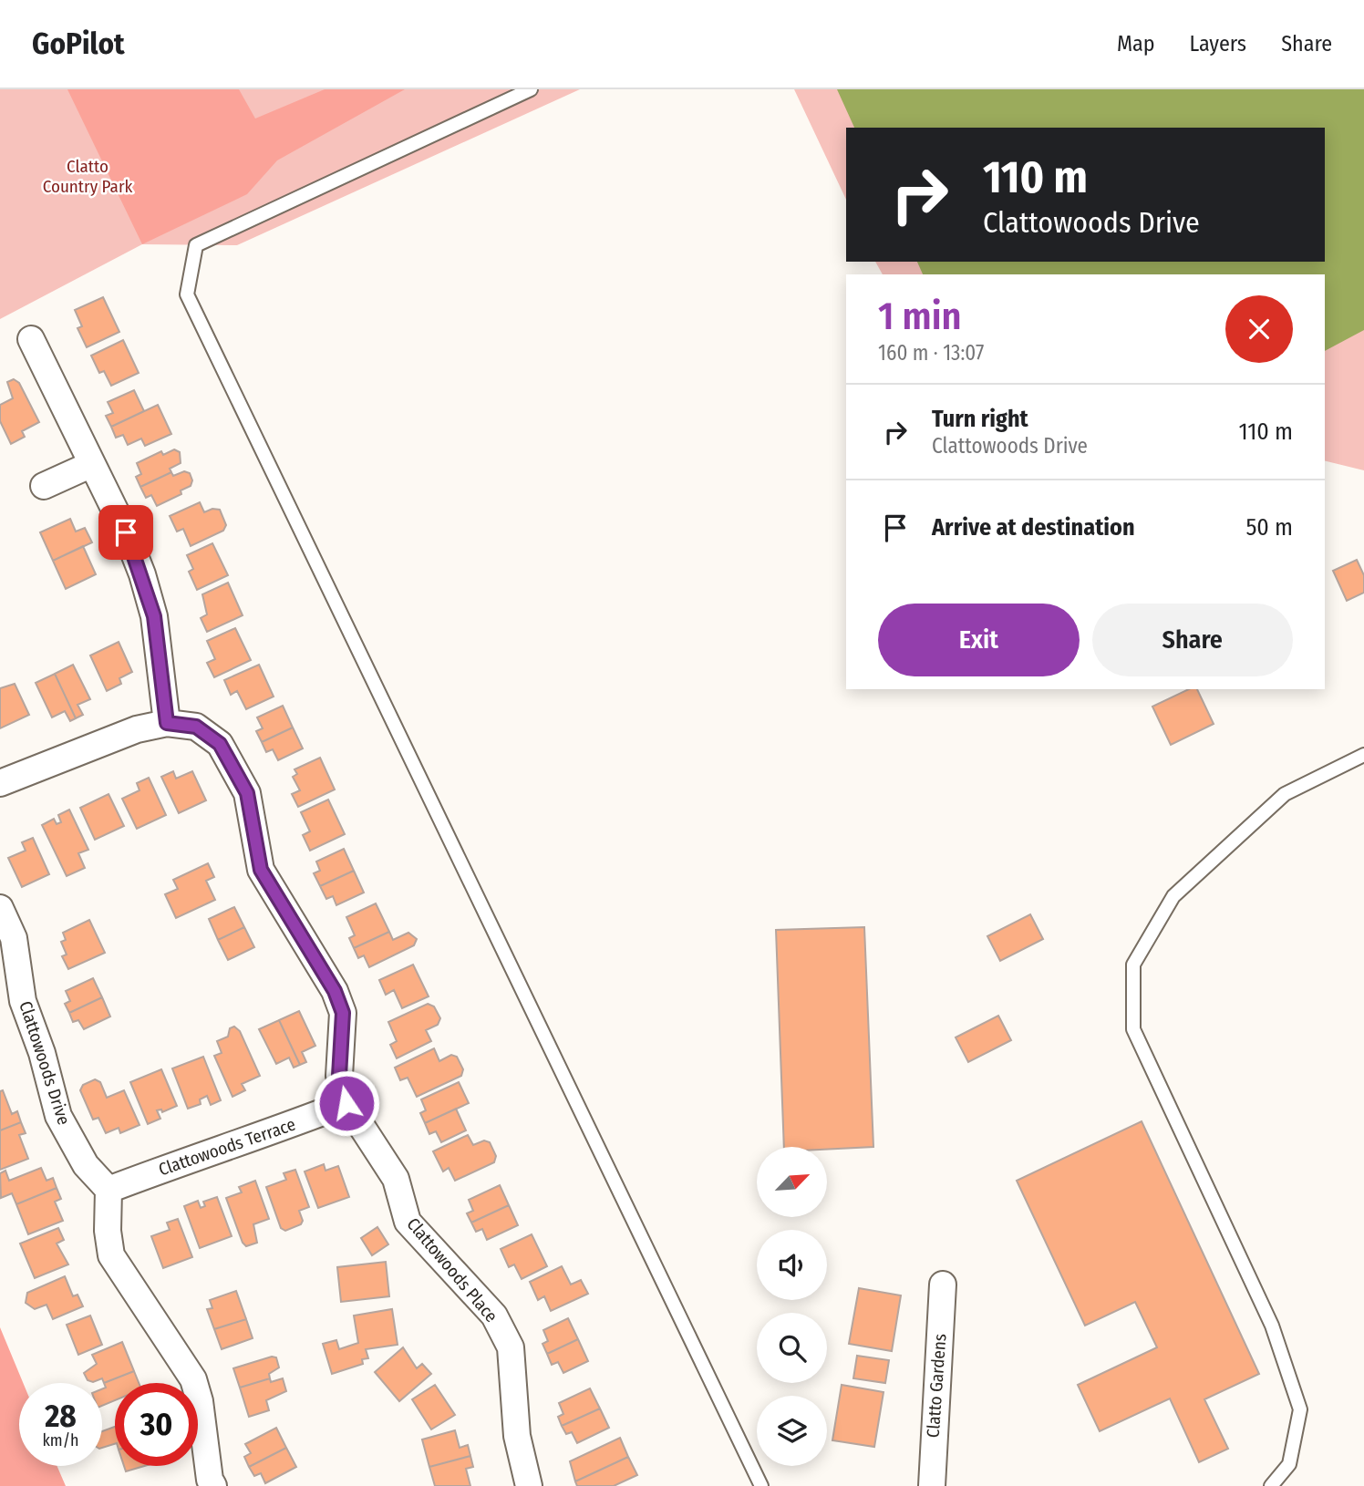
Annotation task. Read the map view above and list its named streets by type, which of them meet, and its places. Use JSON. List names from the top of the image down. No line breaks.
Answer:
{"streets":{"street":["Clattowoods Drive","Clattowoods Terrace","Clattowoods Place","Clatto Gardens"]},"crossings":[["Clattowoods Drive","Clattowoods Terrace"],["Clattowoods Terrace","Clattowoods Place"]],"parks":["Clatto Country Park"],"north":"top right","page":{"header":"GoPilot","nav":["Map","Layers","Share"],"turn":["110 m","Clattowoods Drive"],"heading":["1 min","160 m · 13:07"],"list":[{"name":"Turn right","note":"Clattowoods Drive","value":"110 m"},{"name":"Arrive at destination","value":"50 m"}],"buttons":["Exit","Share"],"speed":"28 km/h","limit":"30"}}
